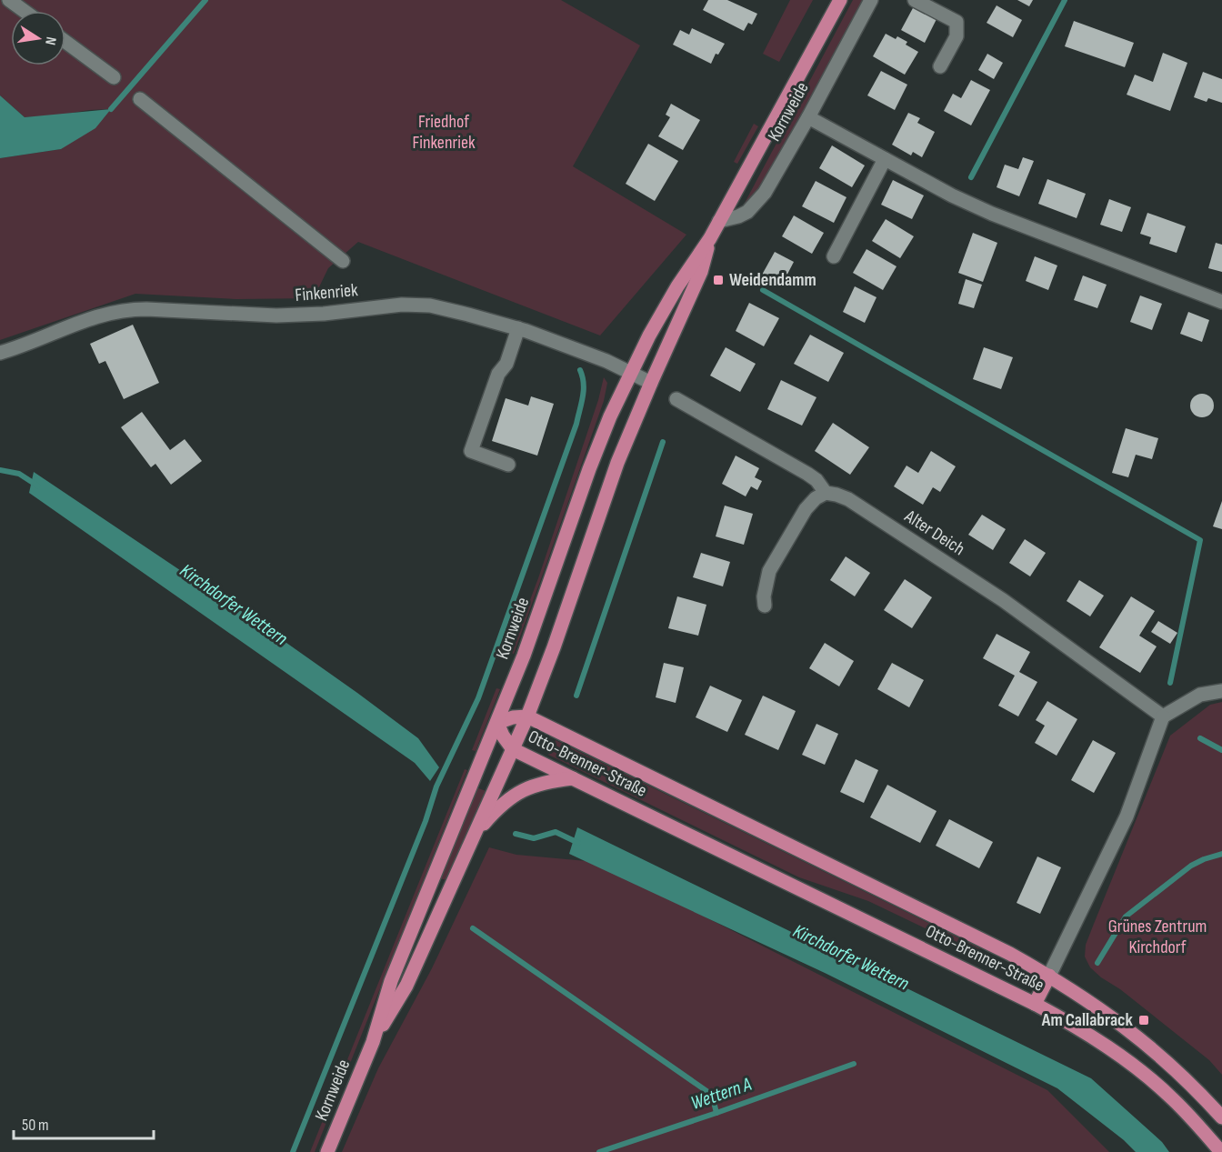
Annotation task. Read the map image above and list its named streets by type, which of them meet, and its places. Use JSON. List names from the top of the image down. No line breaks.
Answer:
{"streets":{"main road":["Kornweide","Otto-Brenner-Straße"],"street":["Finkenriek","Alter Deich"]},"crossings":[["Kornweide","Finkenriek"],["Kornweide","Otto-Brenner-Straße"]],"water":["Kirchdorfer Wettern","Wettern A"],"parks":["Friedhof Finkenriek","Grünes Zentrum Kirchdorf"],"places":{"transit":["Weidendamm","Am Callabrack"]},"scale_bar":"50 m","north":"right"}
